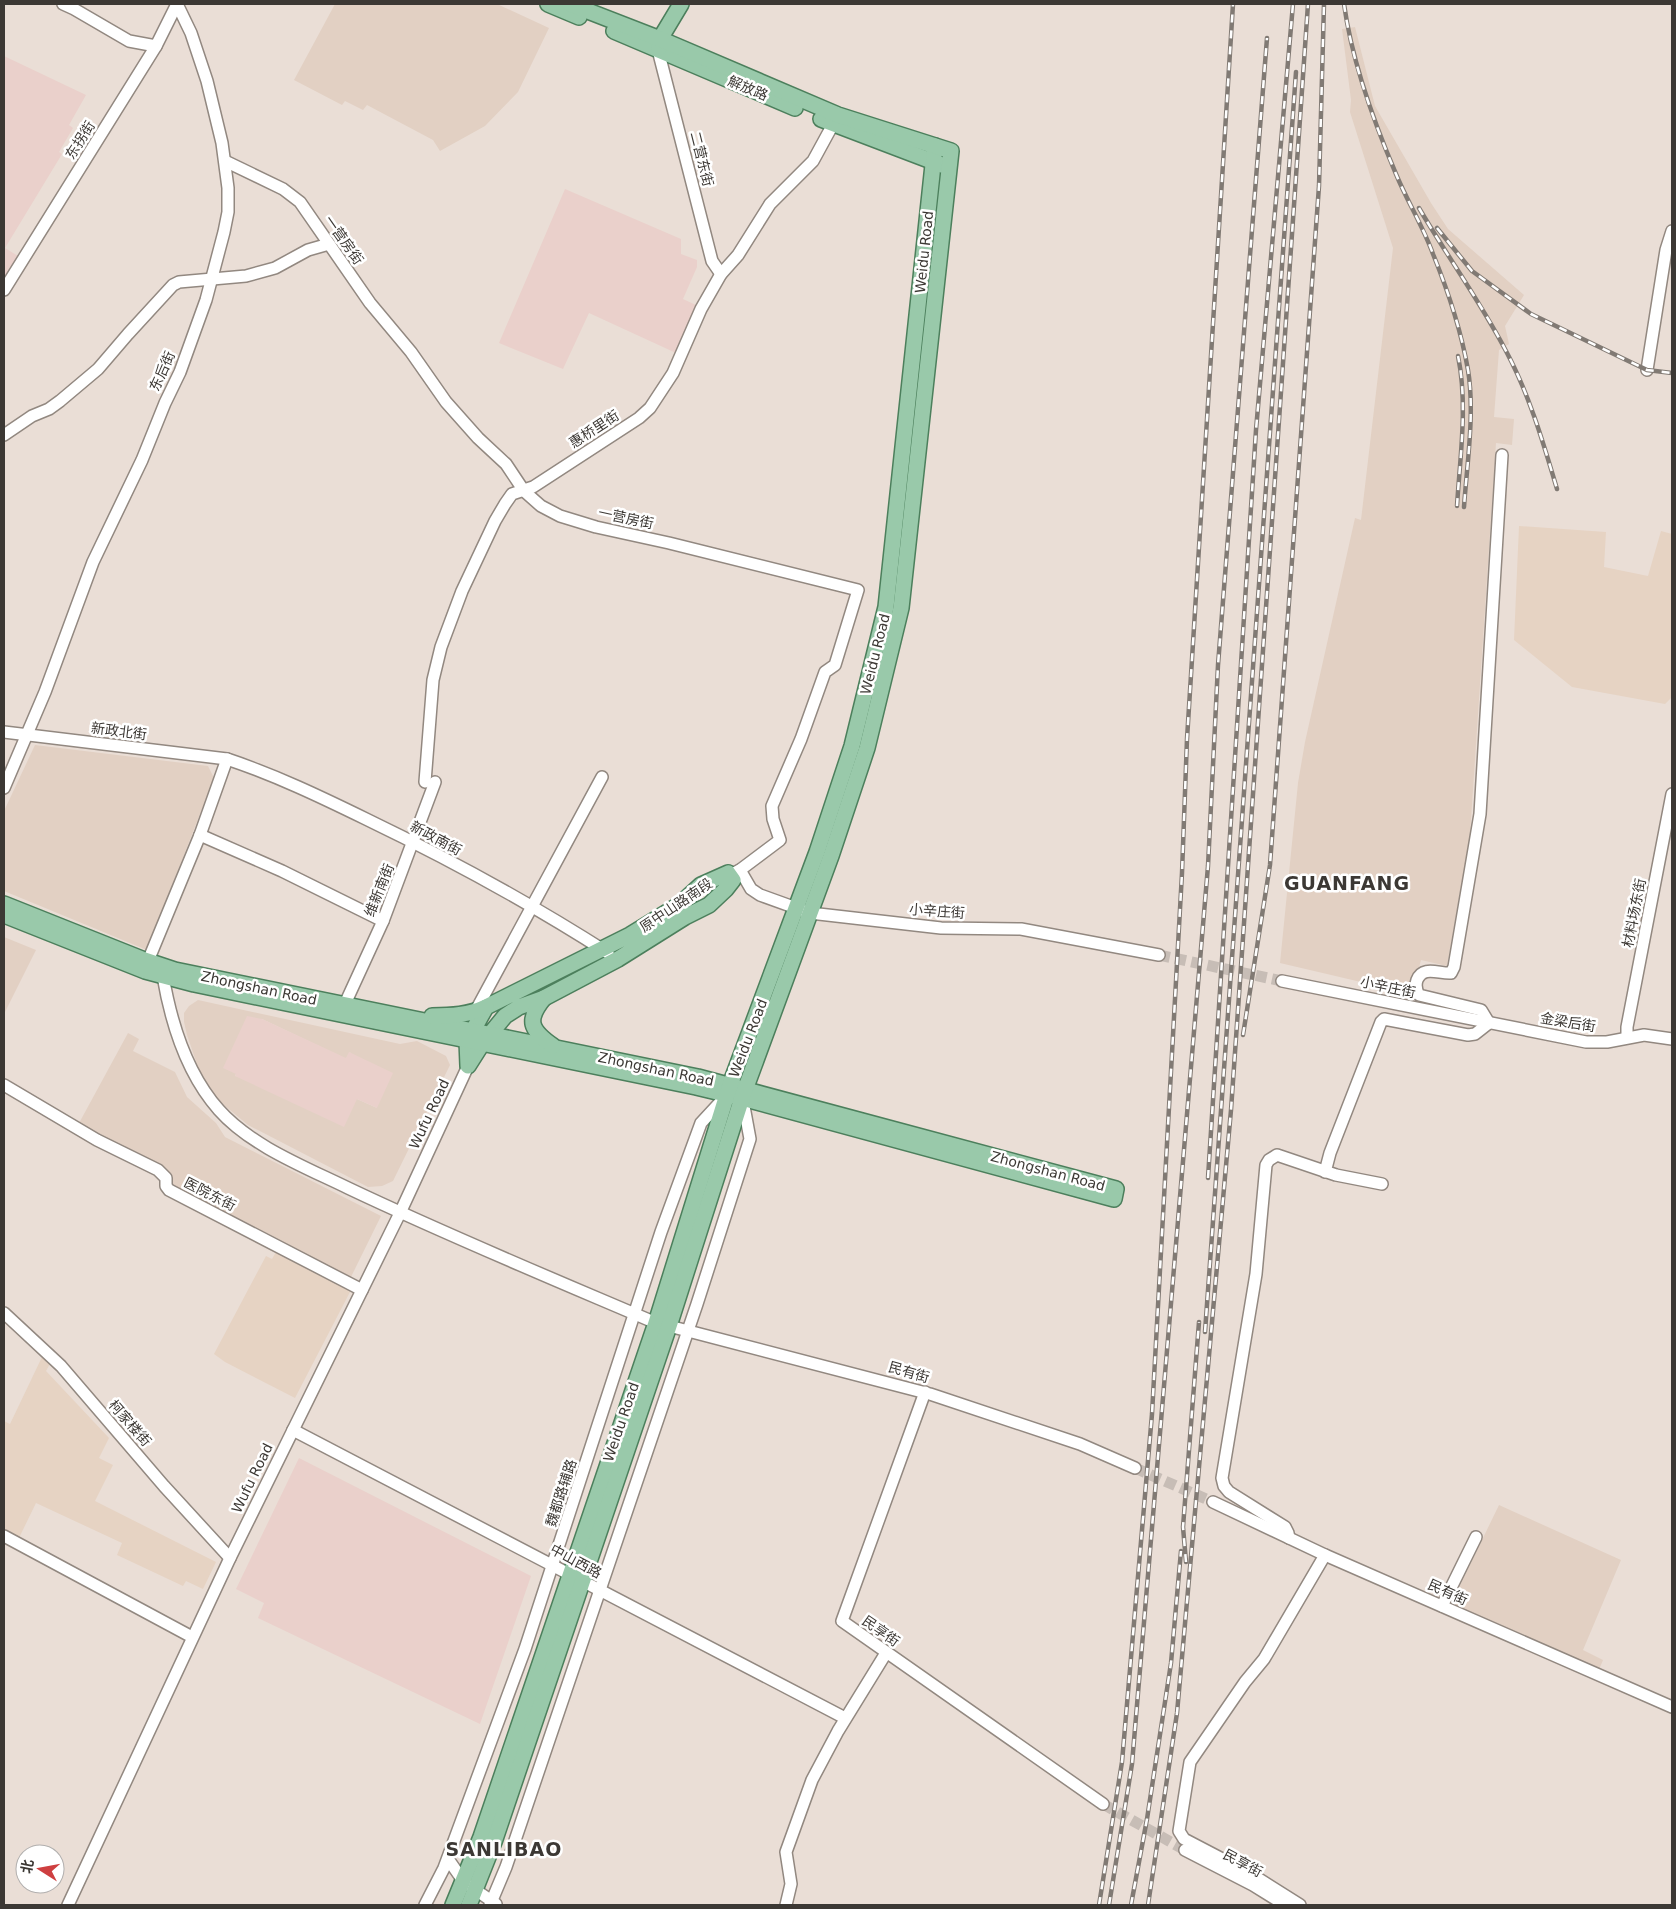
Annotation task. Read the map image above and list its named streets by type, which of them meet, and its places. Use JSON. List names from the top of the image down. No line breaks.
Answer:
{"streets":{"main road":["解放路","Weidu Road","原中山路南段","Zhongshan Road"],"street":["东拐街","二营东街","一营房街","东后街","惠桥里街","新政北街","新政南街","维新南街","小辛庄街","材料场东街","金梁后街","Wufu Road","医院东街","民有街","柯家楼街","魏都路辅路","中山西路","民享街"]},"crossings":[["解放路","二营东街"],["解放路","Weidu Road"],["解放路","惠桥里街"],["东拐街","东后街"],["二营东街","惠桥里街"],["一营房街","东后街"],["一营房街","惠桥里街"],["一营房街","原中山路南段"],["一营房街","小辛庄街"],["Weidu Road","小辛庄街"],["Weidu Road","Zhongshan Road"],["Weidu Road","民有街"],["Weidu Road","魏都路辅路"],["Weidu Road","中山西路"],["东后街","新政北街"],["惠桥里街","维新南街"],["新政北街","新政南街"],["新政南街","维新南街"],["新政南街","原中山路南段"],["维新南街","Zhongshan Road"],["原中山路南段","小辛庄街"],["原中山路南段","Zhongshan Road"],["原中山路南段","Wufu Road"],["小辛庄街","金梁后街"],["材料场东街","金梁后街"],["Zhongshan Road","民有街"],["Zhongshan Road","魏都路辅路"],["Wufu Road","医院东街"],["Wufu Road","民有街"],["Wufu Road","柯家楼街"],["Wufu Road","中山西路"],["民有街","魏都路辅路"],["民有街","民享街"],["魏都路辅路","中山西路"]],"districts":["GUANFANG","SANLIBAO"],"north":"left"}
